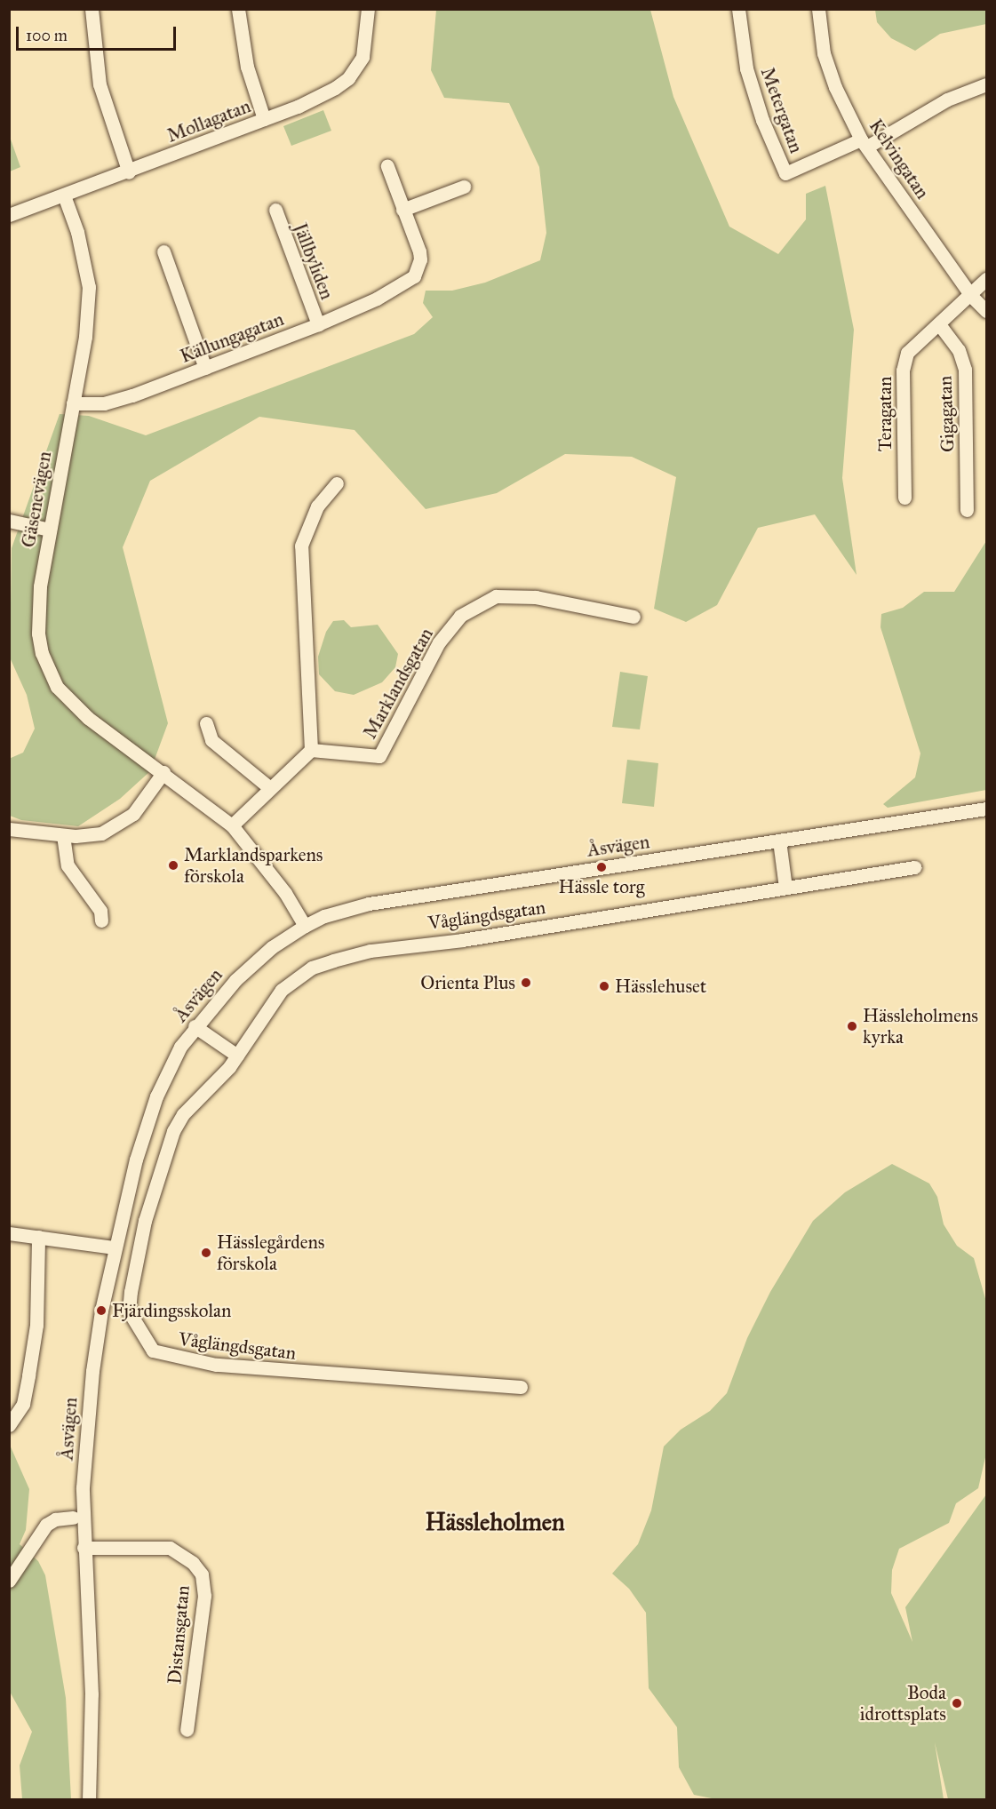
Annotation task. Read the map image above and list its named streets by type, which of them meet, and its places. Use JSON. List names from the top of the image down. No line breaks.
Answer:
{"streets":{"street":["Metergatan","Mollagatan","Kelvingatan","Jällbyliden","Källungagatan","Teragatan","Gigagatan","Gäsenevägen","Marklandsgatan","Åsvägen","Våglängdsgatan","Distansgatan"]},"crossings":[["Metergatan","Kelvingatan"],["Mollagatan","Gäsenevägen"],["Kelvingatan","Teragatan"],["Jällbyliden","Källungagatan"],["Källungagatan","Gäsenevägen"],["Teragatan","Gigagatan"],["Gäsenevägen","Åsvägen"],["Åsvägen","Distansgatan"]],"districts":["Hässleholmen"],"places":["Marklandsparkens förskola","Hässle torg","Orienta Plus","Hässlehuset","Hässleholmens kyrka","Hässlegårdens förskola","Fjärdingsskolan","Boda idrottsplats"],"scale_bar":"100 m"}
